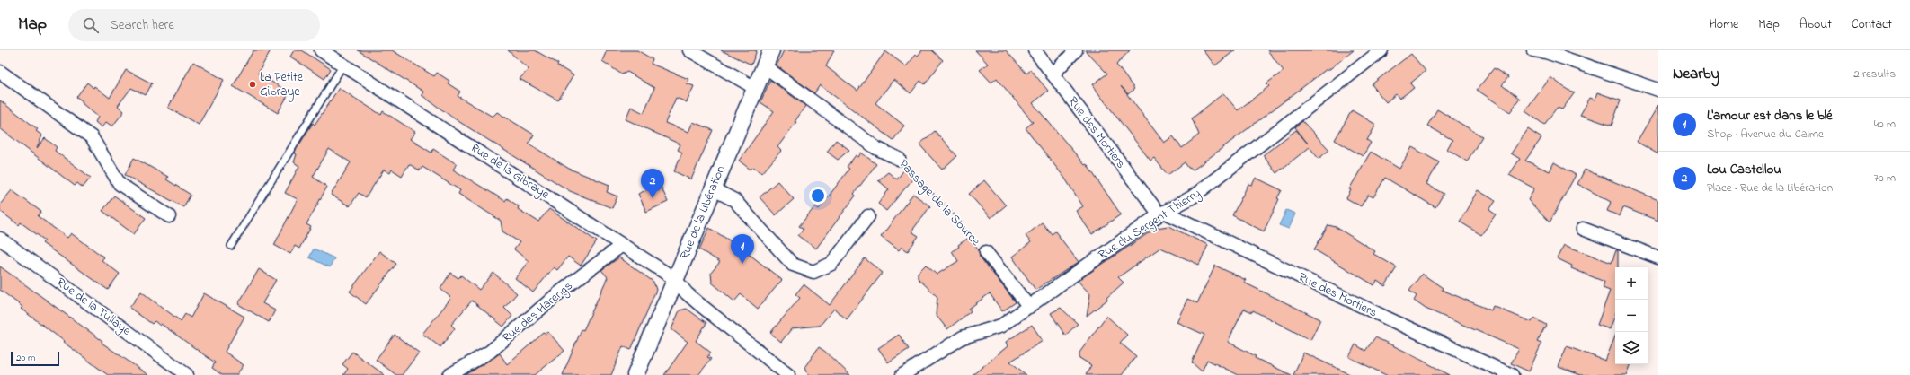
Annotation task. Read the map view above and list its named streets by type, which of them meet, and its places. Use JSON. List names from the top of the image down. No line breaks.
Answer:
{"streets":{"street":["Rue des Mortiers","Rue de la Gibraye","Passage de la Source","Rue de la Libération","Rue du Sergent Thierry","Rue de la Tullaye","Rue des Harengs"]},"crossings":[["Rue des Mortiers","Rue du Sergent Thierry"],["Rue de la Gibraye","Rue de la Libération"],["Rue de la Gibraye","Rue des Harengs"],["Passage de la Source","Rue de la Libération"],["Passage de la Source","Rue du Sergent Thierry"]],"places":["La Petite Gibraye"],"scale_bar":"20 m","page":{"header":"Map","search":"Search here","nav":["Home","Map","About","Contact"],"heading":["Nearby","2 results"],"list":[{"mark":"1","name":"L'amour est dans le blé","note":"Shop · Avenue du Calme","value":"40 m"},{"mark":"2","name":"Lou Castellou","note":"Place · Rue de la Libération","value":"70 m"}],"pins":["2","1"],"map_buttons":["+","−"],"scale":"20 m"}}
